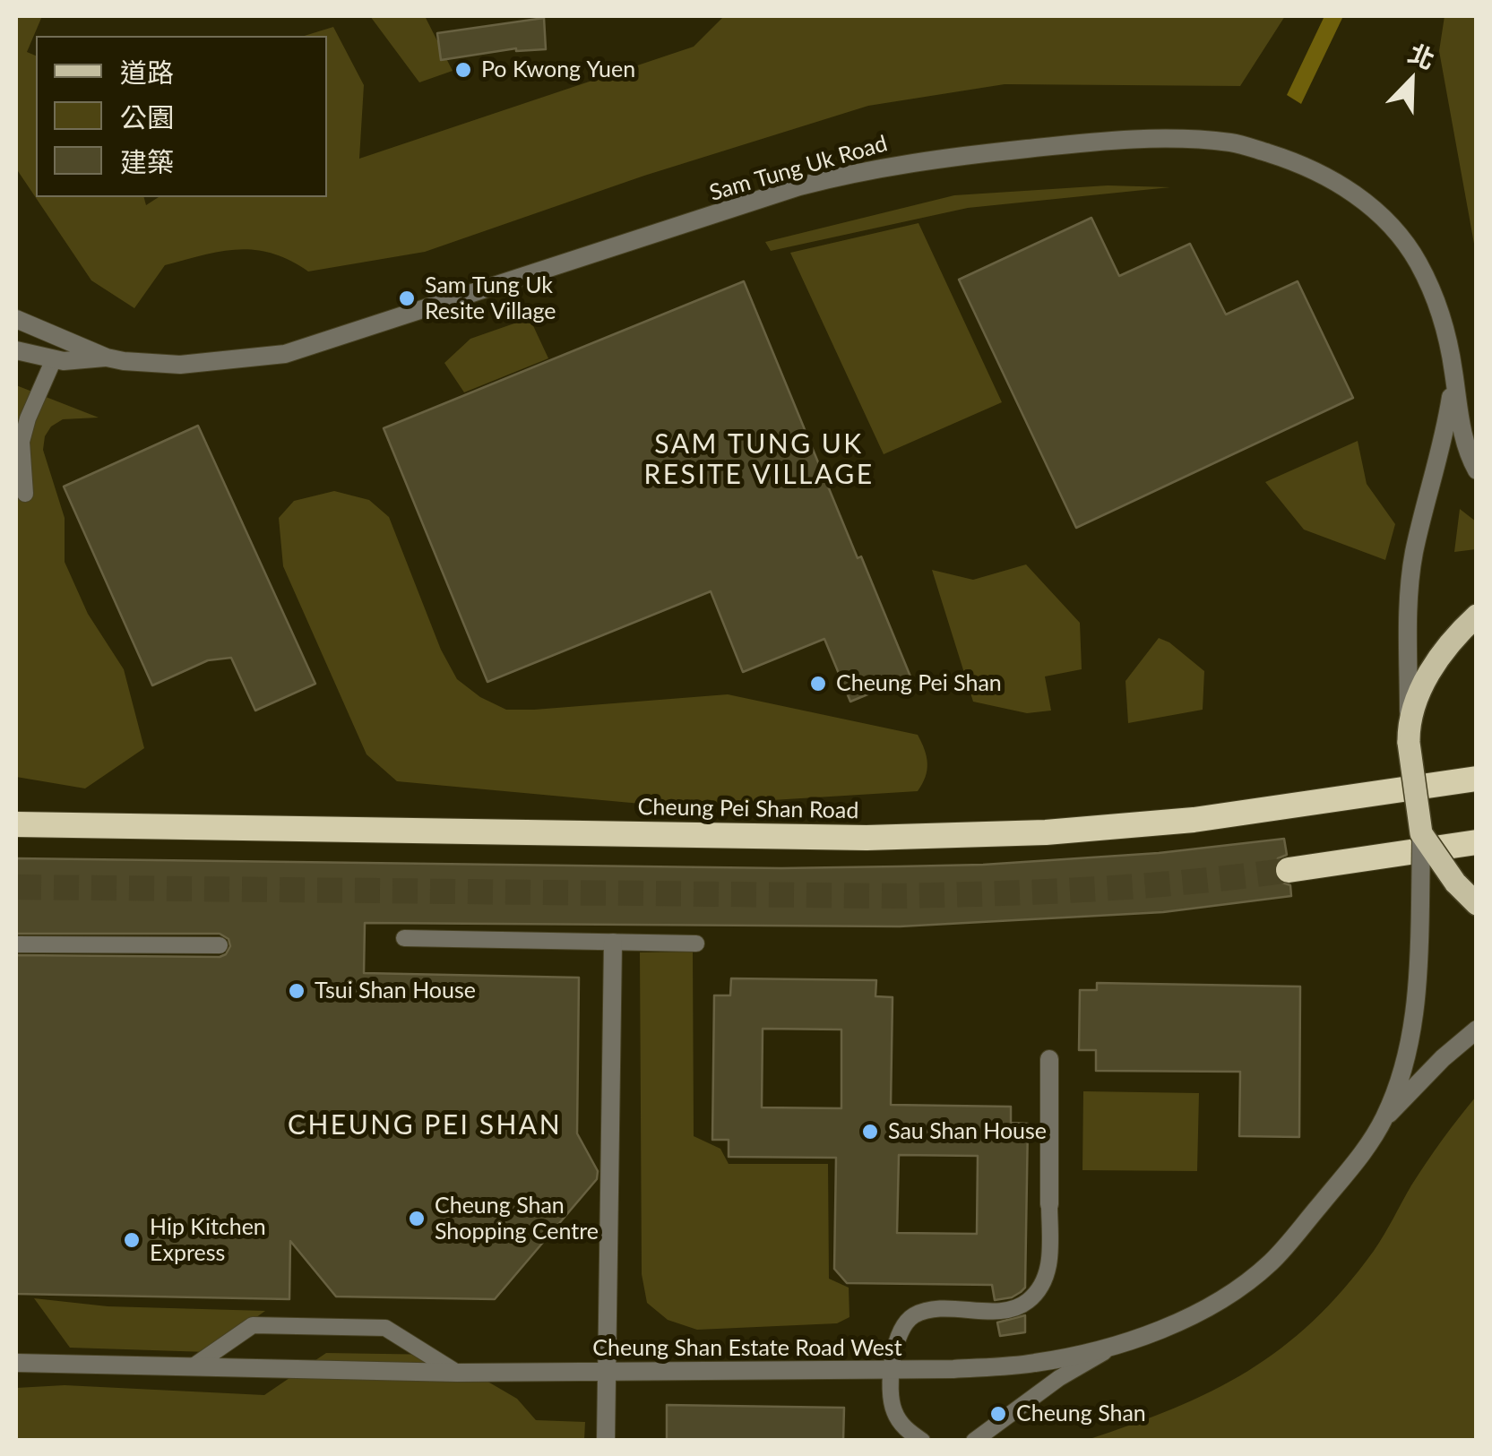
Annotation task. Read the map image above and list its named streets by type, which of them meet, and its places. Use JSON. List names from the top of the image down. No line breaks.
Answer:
{"streets":{"highway":["Cheung Pei Shan Road"],"street":["Sam Tung Uk Road","Cheung Shan Estate Road West"]},"districts":["SAM TUNG UK RESITE VILLAGE","CHEUNG PEI SHAN"],"places":["Po Kwong Yuen","Sam Tung Uk Resite Village","Cheung Pei Shan","Tsui Shan House","Sau Shan House","Cheung Shan Shopping Centre","Hip Kitchen Express","Cheung Shan"],"legend":["道路","公園","建築"],"north":"top right"}
